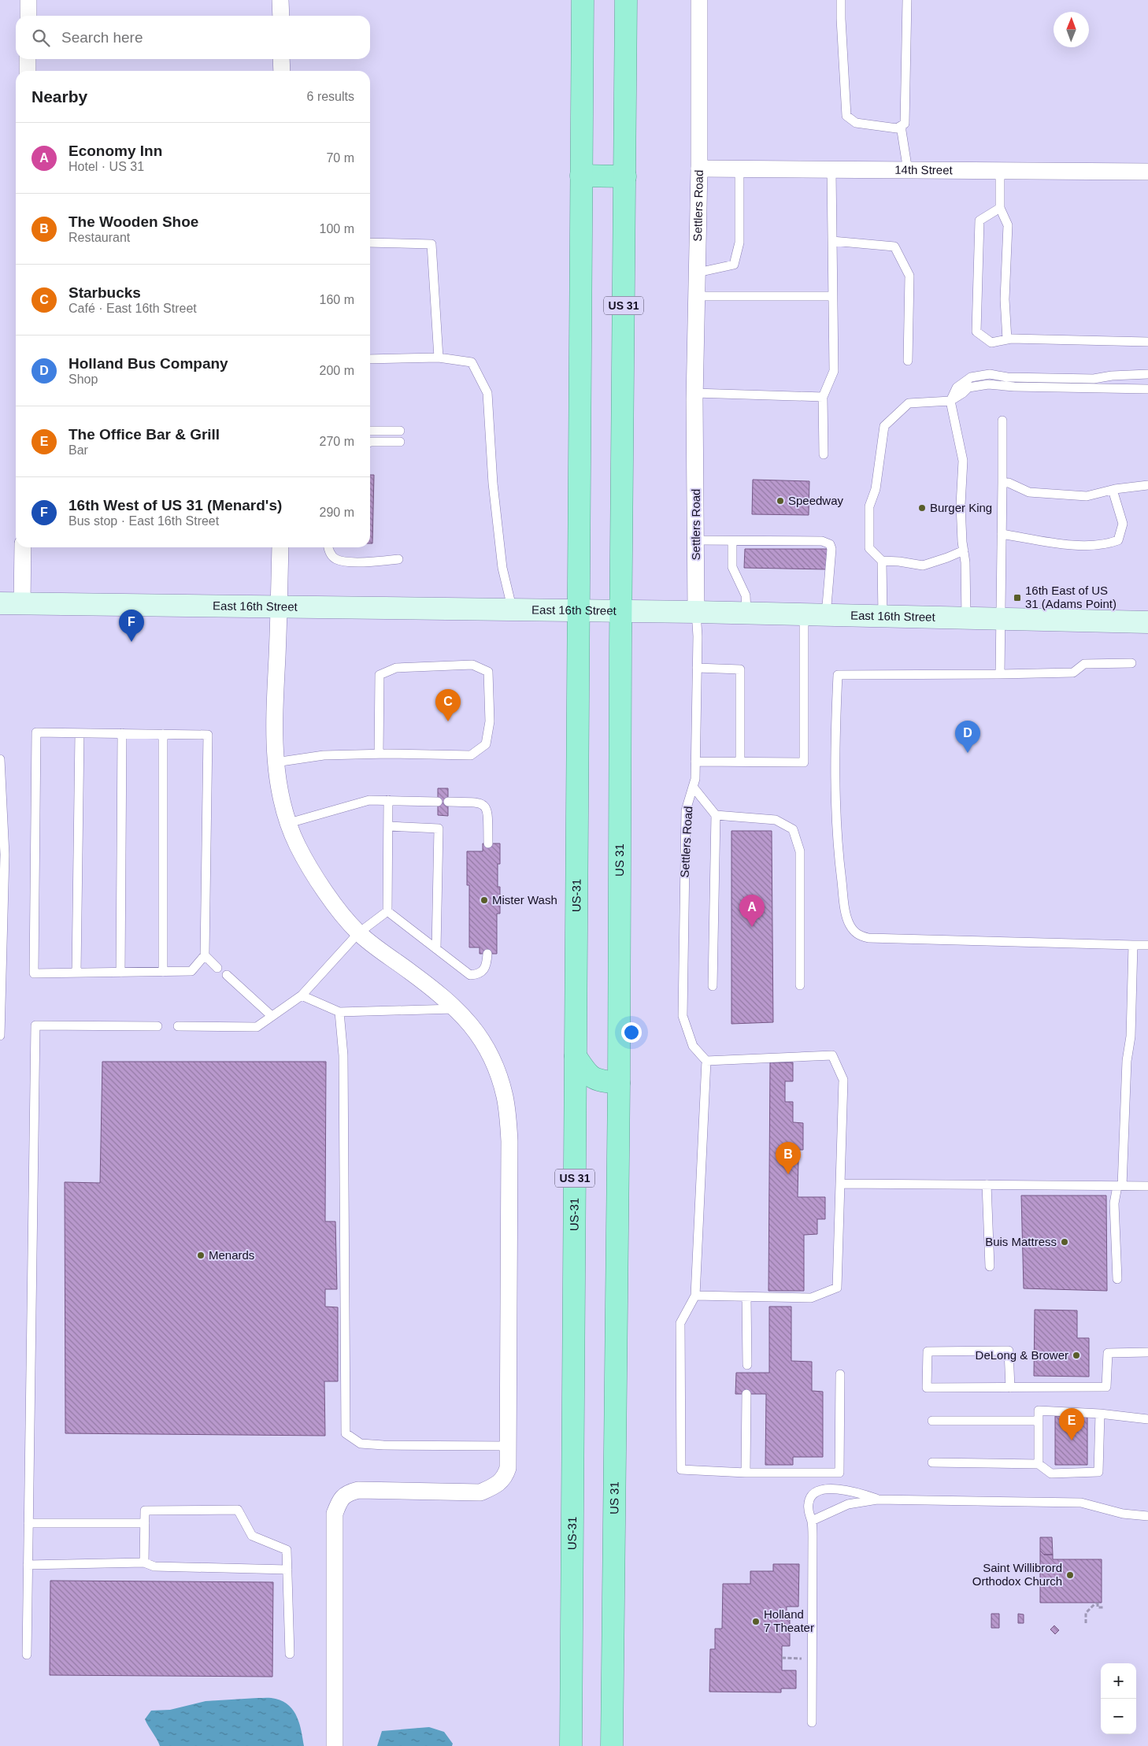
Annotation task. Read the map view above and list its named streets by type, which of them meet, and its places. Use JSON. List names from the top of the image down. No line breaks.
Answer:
{"streets":{"highway":["US 31","US-31"],"main road":["East 16th Street"],"street":["14th Street","Settlers Road"]},"crossings":[["14th Street","Settlers Road"],["Settlers Road","East 16th Street"],["US 31","East 16th Street"],["US 31","US-31"],["East 16th Street","US-31"]],"places":{"other":["Speedway","Burger King","Mister Wash","Buis Mattress","Menards","DeLong & Brower","Saint Willibrord Orthodox Church","Holland 7 Theater"],"transit":["16th East of US 31 (Adams Point)"]},"north":"top","page":{"search":"Search here","heading":["Nearby","6 results"],"list":[{"mark":"A","name":"Economy Inn","note":"Hotel · US 31","value":"70 m"},{"mark":"B","name":"The Wooden Shoe","note":"Restaurant","value":"100 m"},{"mark":"C","name":"Starbucks","note":"Café · East 16th Street","value":"160 m"},{"mark":"D","name":"Holland Bus Company","note":"Shop","value":"200 m"},{"mark":"E","name":"The Office Bar & Grill","note":"Bar","value":"270 m"},{"mark":"F","name":"16th West of US 31 (Menard's)","note":"Bus stop · East 16th Street","value":"290 m"}],"pins":["F","C","D","A","B","E"],"map_buttons":["+","−"]}}
